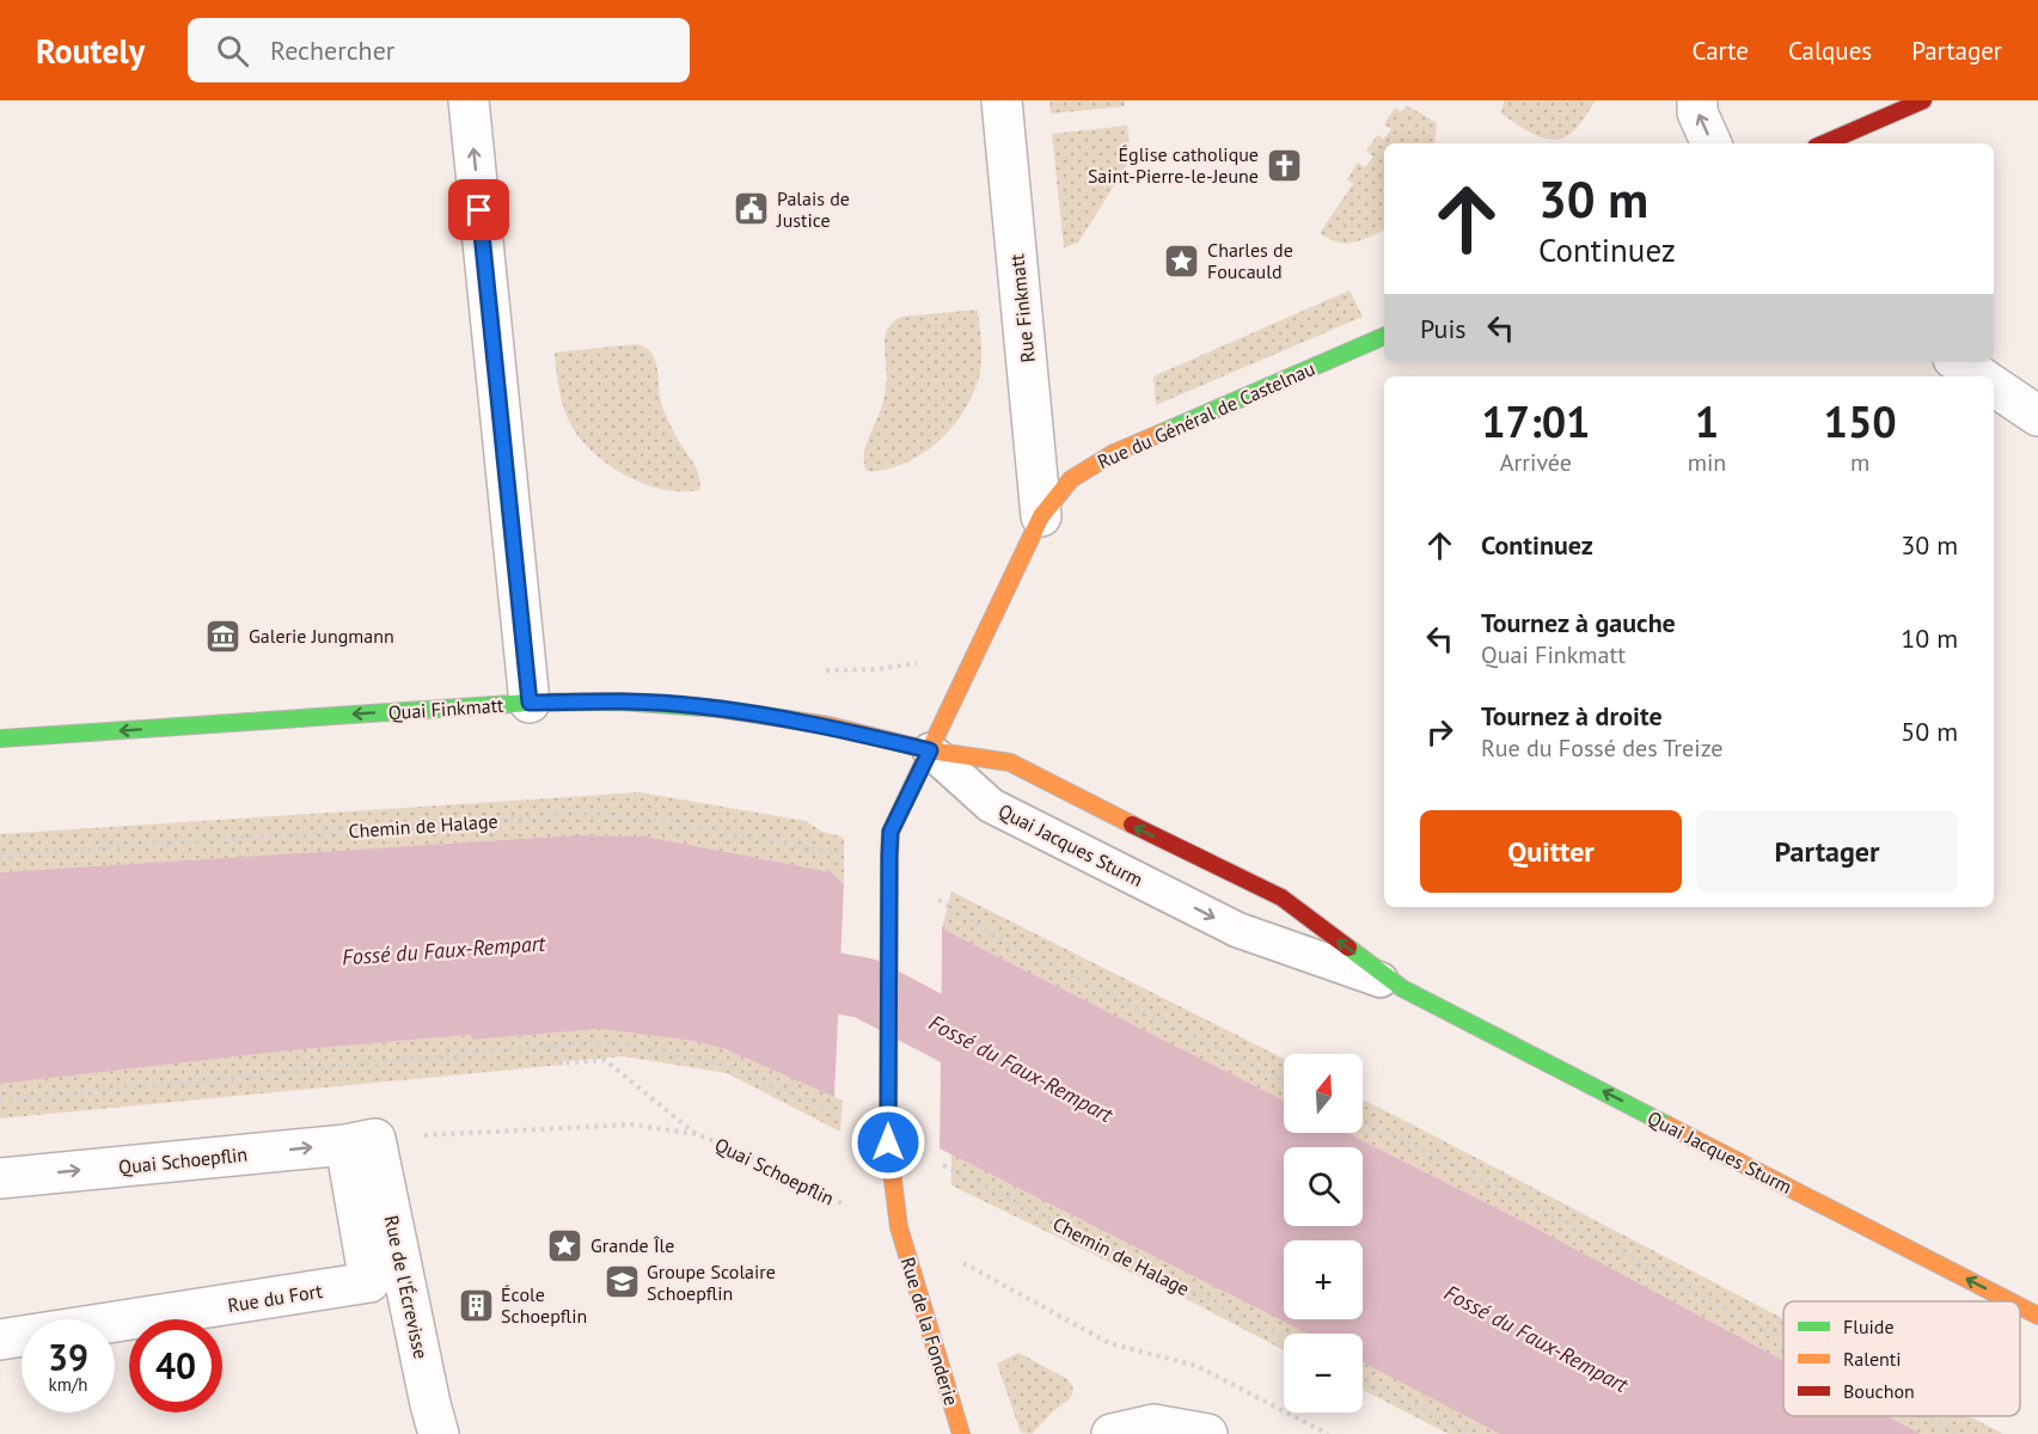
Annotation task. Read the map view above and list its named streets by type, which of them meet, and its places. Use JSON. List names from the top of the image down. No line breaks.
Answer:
{"streets":{"street":["Rue Finkmatt","Rue du Général de Castelnau","Quai Finkmatt","Quai Jacques Sturm","Quai Schoepflin","Rue de l'Écrevisse","Rue du Fort","Rue de la Fonderie"],"path":["Chemin de Halage"]},"crossings":[["Rue Finkmatt","Rue du Général de Castelnau"],["Rue du Général de Castelnau","Quai Finkmatt"],["Rue du Général de Castelnau","Quai Jacques Sturm"],["Rue du Général de Castelnau","Rue de la Fonderie"],["Quai Finkmatt","Quai Jacques Sturm"],["Quai Schoepflin","Rue de l'Écrevisse"],["Quai Schoepflin","Rue du Fort"],["Quai Schoepflin","Rue de la Fonderie"],["Rue de l'Écrevisse","Rue du Fort"]],"one_way":["Quai Finkmatt"],"water":["Fossé du Faux-Rempart"],"places":{"church":["Église catholique Saint-Pierre-le-Jeune"],"public building":["Palais de Justice"],"place":["Charles de Foucauld","Grande Île"],"museum":["Galerie Jungmann"],"school or university":["Groupe Scolaire Schoepflin"],"building":["École Schoepflin"]},"legend":["Fluide","Ralenti","Bouchon"],"north":"top","page":{"header":"Routely","search":"Rechercher","nav":["Carte","Calques","Partager"],"turn":["30 m","Continuez"],"then":"Puis","eta":["17:01","Arrivée","1","min","150","m"],"list":[{"name":"Continuez","value":"30 m"},{"name":"Tournez à gauche","note":"Quai Finkmatt","value":"10 m"},{"name":"Tournez à droite","note":"Rue du Fossé des Treize","value":"50 m"}],"buttons":["Quitter","Partager"],"map_buttons":["+","−"],"speed":"39 km/h","limit":"40"}}
